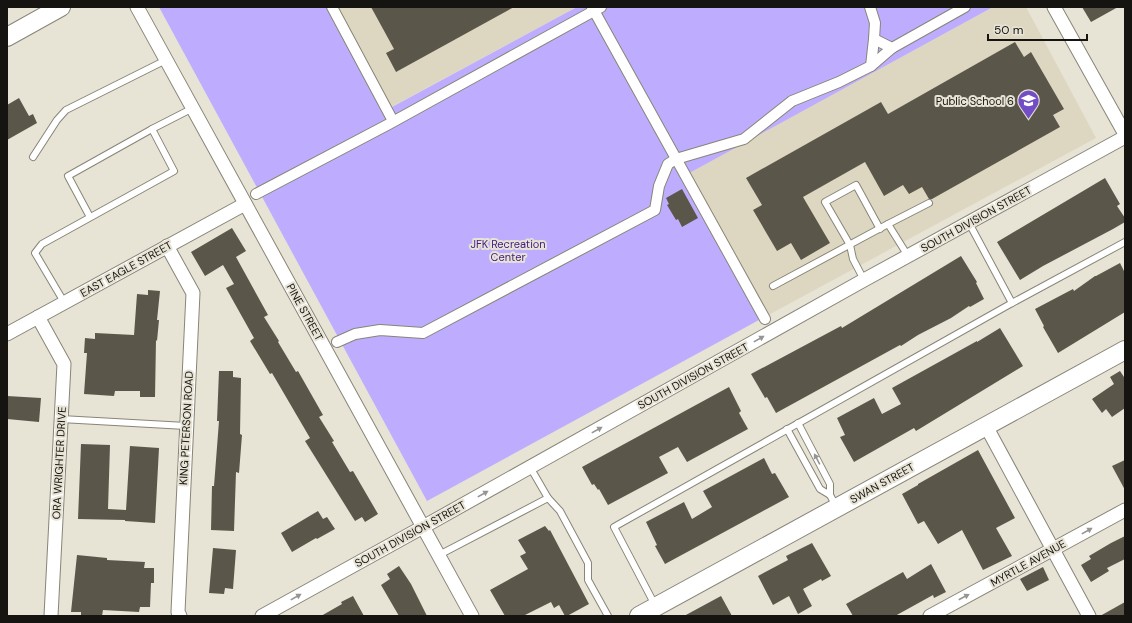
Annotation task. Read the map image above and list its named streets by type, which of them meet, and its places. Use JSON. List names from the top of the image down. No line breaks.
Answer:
{"streets":{"main road":["SWAN STREET"],"street":["SOUTH DIVISION STREET","EAST EAGLE STREET","PINE STREET","KING PETERSON ROAD","ORA WRIGHTER DRIVE","MYRTLE AVENUE"]},"crossings":[["SOUTH DIVISION STREET","PINE STREET"],["EAST EAGLE STREET","PINE STREET"],["EAST EAGLE STREET","KING PETERSON ROAD"],["EAST EAGLE STREET","ORA WRIGHTER DRIVE"]],"one_way":["SOUTH DIVISION STREET","MYRTLE AVENUE"],"parks":["JFK Recreation Center"],"places":{"school or university":["Public School 6"]},"scale_bar":"50 m"}
